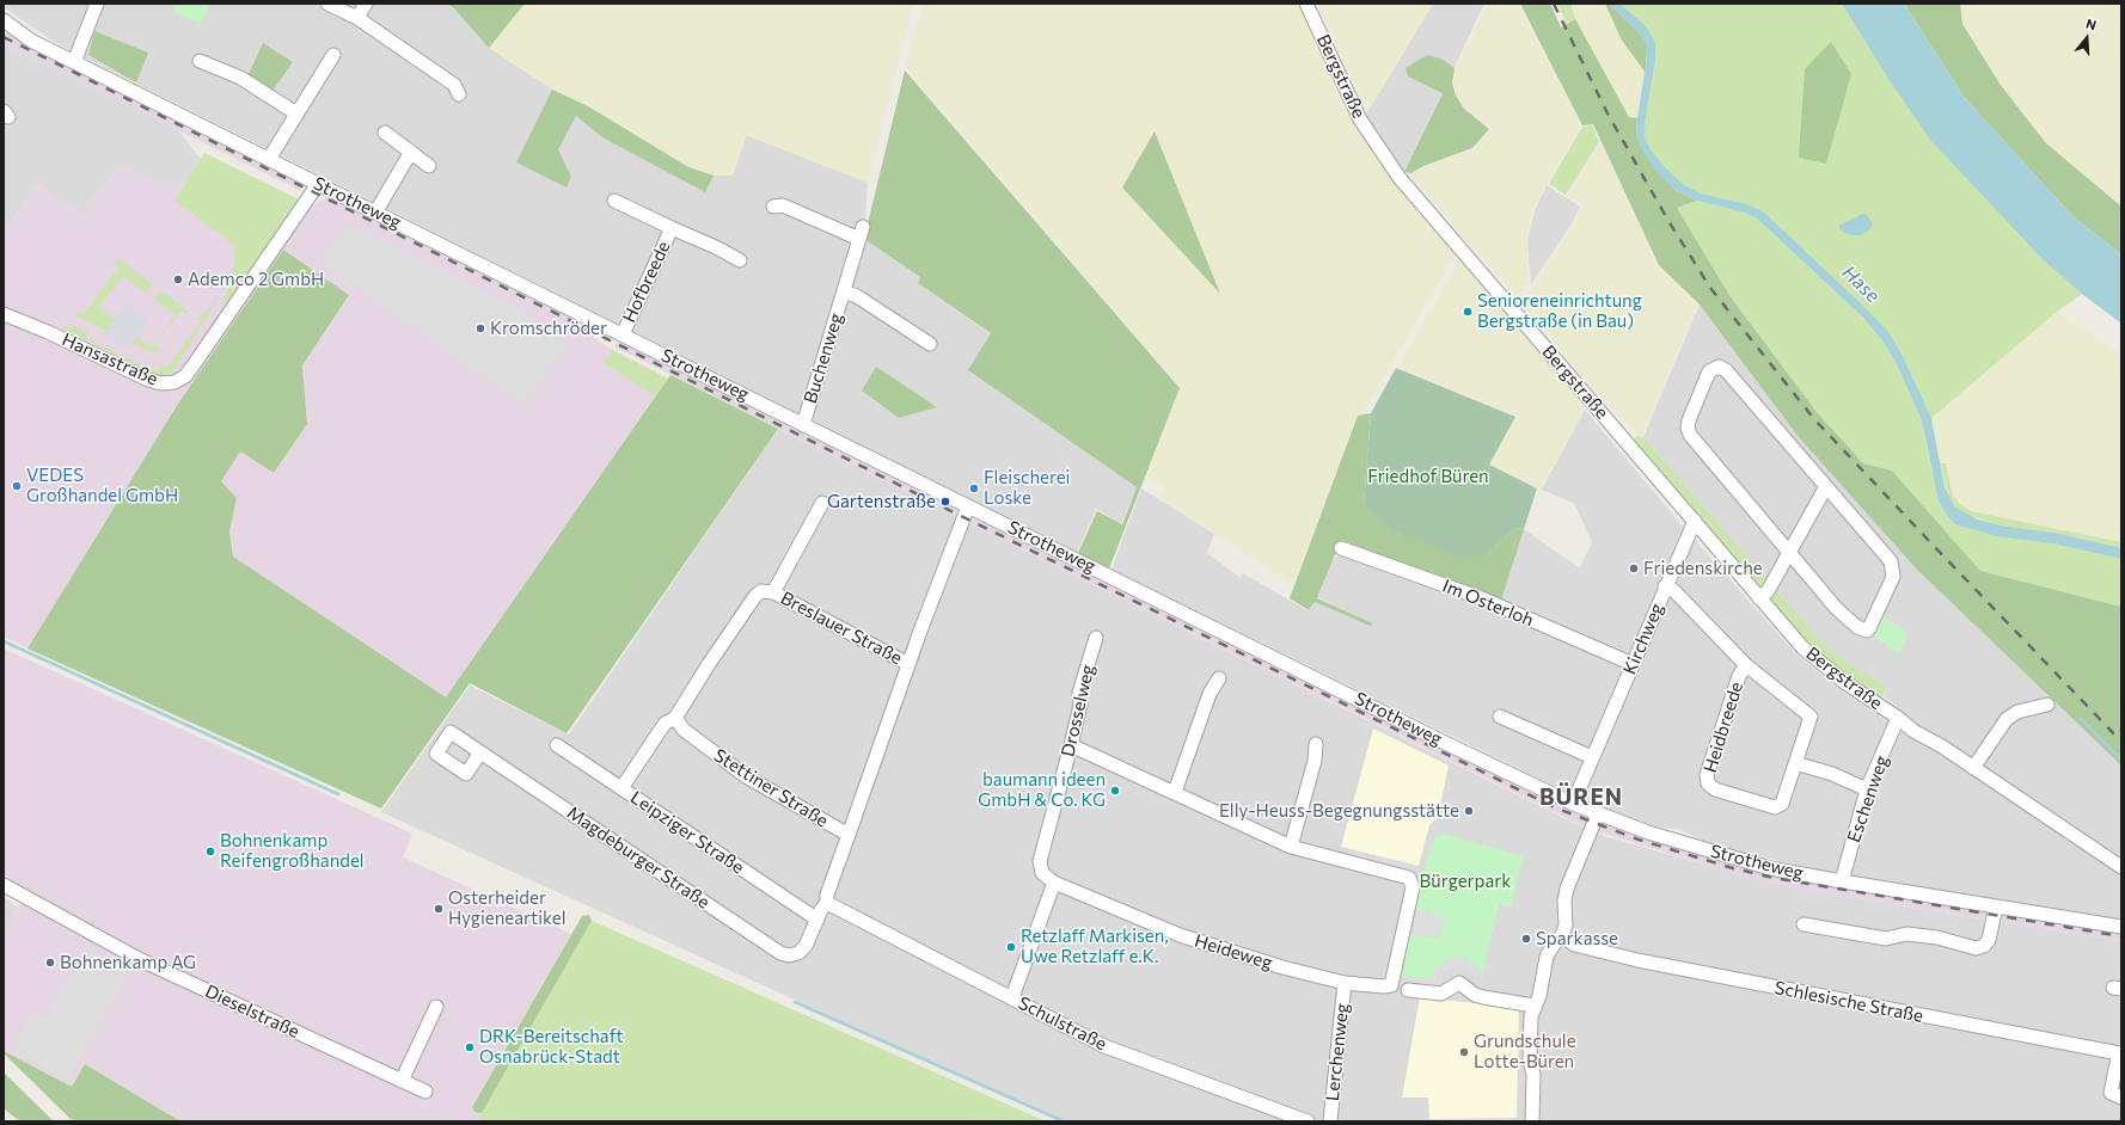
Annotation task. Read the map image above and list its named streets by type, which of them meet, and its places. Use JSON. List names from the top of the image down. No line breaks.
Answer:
{"streets":{"street":["Bergstraße","Strotheweg","Hofbreede","Buchenweg","Hansastraße","Im Osterloh","Breslauer Straße","Kirchweg","Drosselweg","Heidbreede","Stettiner Straße","Eschenweg","Leipziger Straße","Magdeburger Straße","Heideweg","Schlesische Straße","Dieselstraße","Schulstraße","Lerchenweg"]},"crossings":[["Bergstraße","Kirchweg"],["Bergstraße","Eschenweg"],["Strotheweg","Hofbreede"],["Strotheweg","Buchenweg"],["Strotheweg","Hansastraße"],["Strotheweg","Kirchweg"],["Strotheweg","Eschenweg"],["Im Osterloh","Kirchweg"],["Kirchweg","Heidbreede"],["Drosselweg","Heideweg"],["Leipziger Straße","Magdeburger Straße"],["Heideweg","Lerchenweg"]],"districts":["BÜREN"],"water":["Hase"],"parks":["Friedhof Büren","Bürgerpark"],"places":["Ademco 2 GmbH","Senioreneinrichtung Bergstraße (in Bau)","Kromschröder","VEDES Großhandel GmbH","Fleischerei Loske","Gartenstraße","Friedenskirche","baumann ideen GmbH & Co. KG","Elly-Heuss-Begegnungsstätte","Bohnenkamp Reifengroßhandel","Osterheider Hygieneartikel","Sparkasse","Retzlaff Markisen, Uwe Retzlaff e.K.","Bohnenkamp AG","DRK-Bereitschaft Osnabrück-Stadt","Grundschule Lotte-Büren"],"north":"top"}
